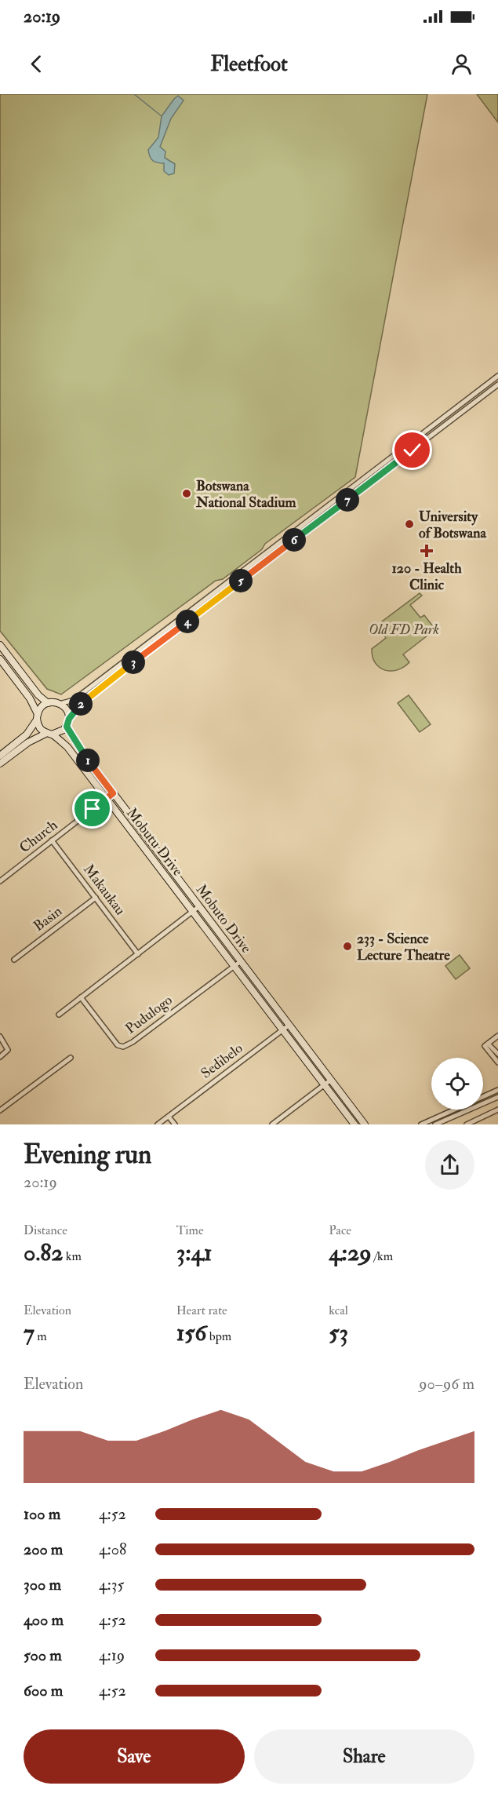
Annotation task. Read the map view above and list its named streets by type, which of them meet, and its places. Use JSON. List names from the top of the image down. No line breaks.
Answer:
{"streets":{"main road":["Mobutu Drive","Mobuto Drive"],"street":["Church","Makaukau","Basin","Pudulogo","Sedibelo"]},"crossings":[["Church","Mobutu Drive"],["Church","Makaukau"],["Church","Mobuto Drive"],["Mobutu Drive","Mobuto Drive"],["Mobutu Drive","Pudulogo"],["Mobutu Drive","Sedibelo"],["Makaukau","Basin"],["Mobuto Drive","Pudulogo"],["Mobuto Drive","Sedibelo"]],"parks":["Old FD Park"],"places":{"other":["Botswana National Stadium","University of Botswana","233 - Science Lecture Theatre"],"health":["120 - Health Clinic"]},"page":{"status":"20:19","header":"Fleetfoot","pins":["7","6","5","4","3","2","1"],"heading":["Evening run","20:19"],"stats":[["Distance","0.82 km"],["Time","3:41"],["Pace","4:29 /km"],["Elevation","7 m"],["Heart rate","156 bpm"],["kcal","53"]],"chart":["Elevation","90–96 m"],"list":[{"name":"100 m","note":"4:52"},{"name":"200 m","note":"4:08"},{"name":"300 m","note":"4:35"},{"name":"400 m","note":"4:52"},{"name":"500 m","note":"4:19"},{"name":"600 m","note":"4:52"}],"buttons":["Save","Share"]}}
